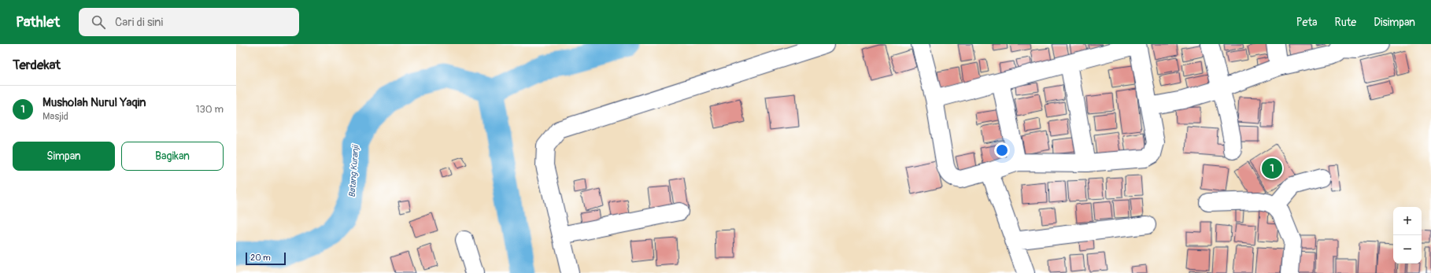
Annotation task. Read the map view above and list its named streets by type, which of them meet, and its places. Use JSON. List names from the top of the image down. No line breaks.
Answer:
{"water":["Batang Kuranji"],"scale_bar":"20 m","page":{"header":"Pathlet","search":"Cari di sini","nav":["Peta","Rute","Disimpan"],"heading":"Terdekat","list":[{"mark":"1","name":"Musholah Nurul Yaqin","note":"Masjid","value":"130 m"}],"buttons":["Simpan","Bagikan"],"pins":"1","map_buttons":["+","−"],"scale":"20 m"}}
